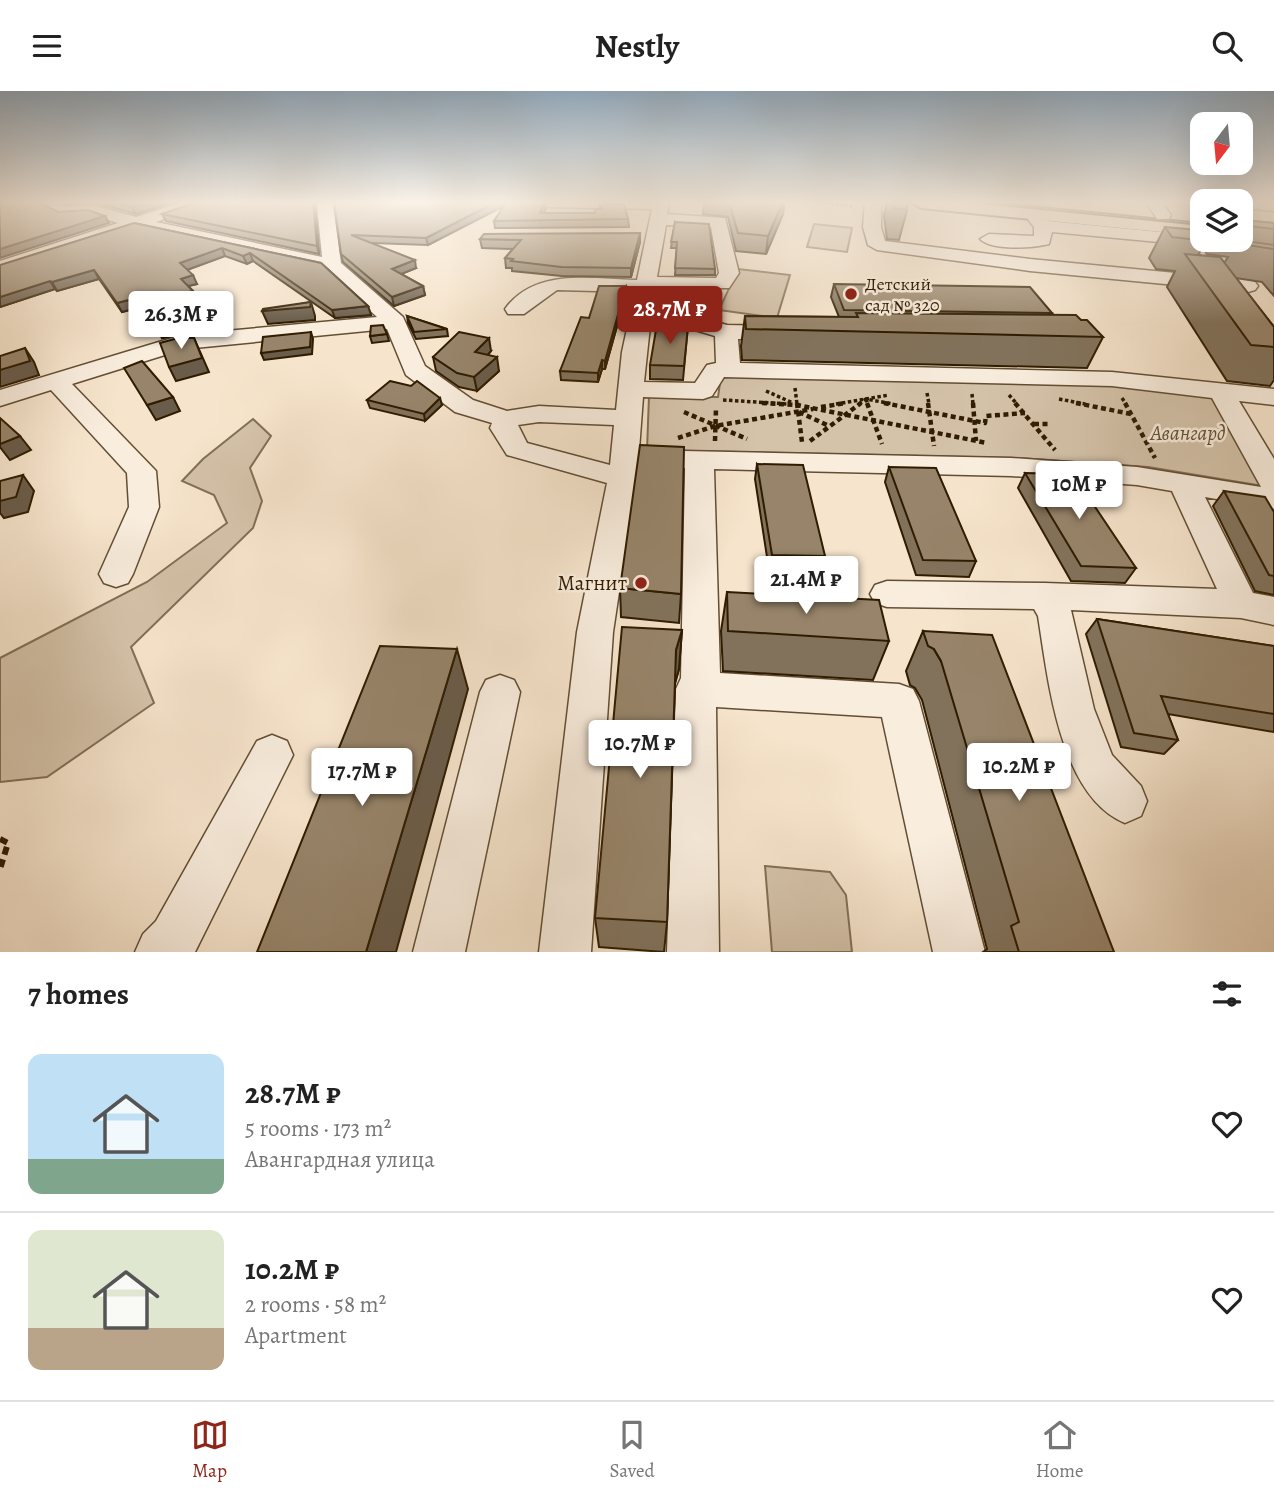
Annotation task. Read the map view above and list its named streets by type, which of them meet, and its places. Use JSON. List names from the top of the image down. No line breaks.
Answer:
{"parks":["Авангард"],"places":["Детский сад № 320","Магнит"],"north":"bottom","page":{"header":"Nestly","price":["28.7M ₽","26.3M ₽","10M ₽","21.4M ₽","10.7M ₽","10.2M ₽","17.7M ₽"],"heading":"7 homes","list":[{"name":"28.7M ₽","note":"5 rooms · 173 m² · Авангардная улица"},{"name":"10.2M ₽","note":"2 rooms · 58 m² · Apartment"}],"tabs":["Map","Saved","Home"]}}
